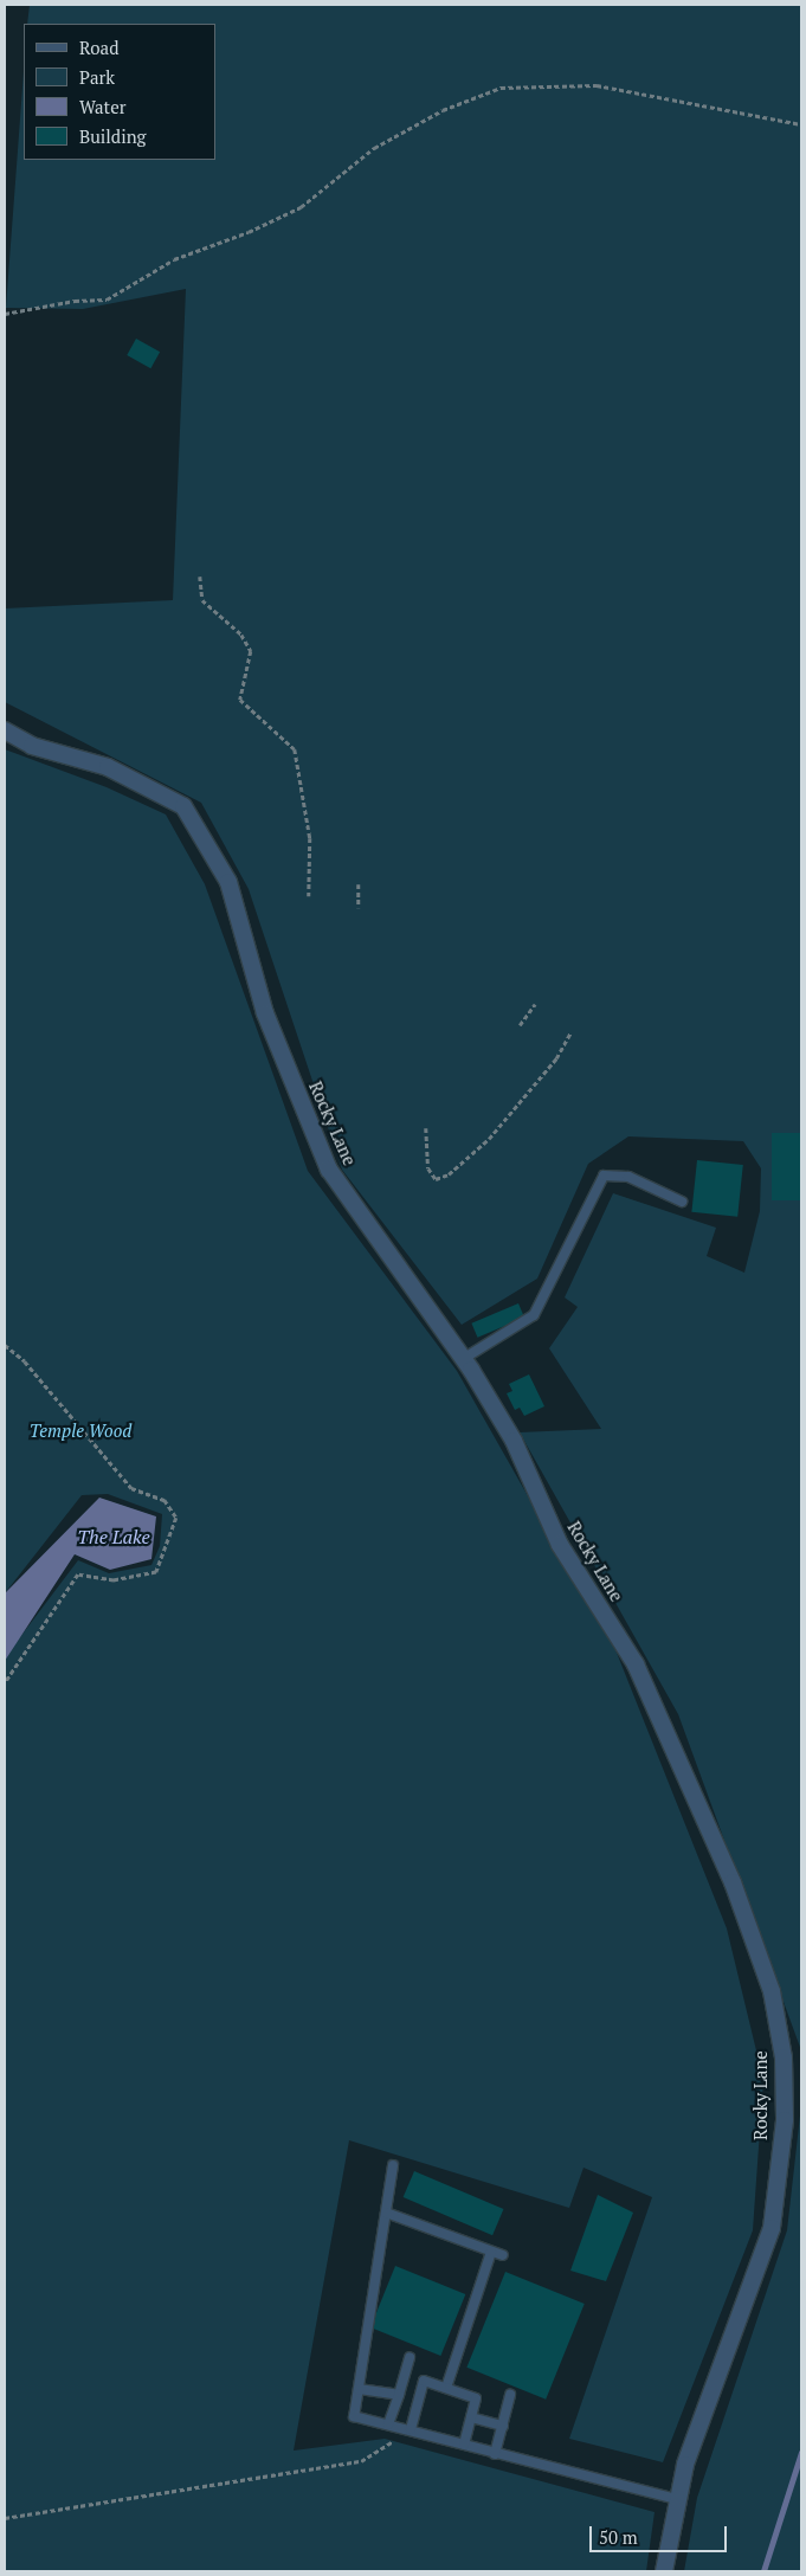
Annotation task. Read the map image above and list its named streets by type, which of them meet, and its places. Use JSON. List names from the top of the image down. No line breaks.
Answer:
{"streets":{"street":["Rocky Lane"]},"water":["The Lake"],"parks":["Temple Wood"],"legend":["Road","Park","Water","Building"],"scale_bar":"50 m"}
